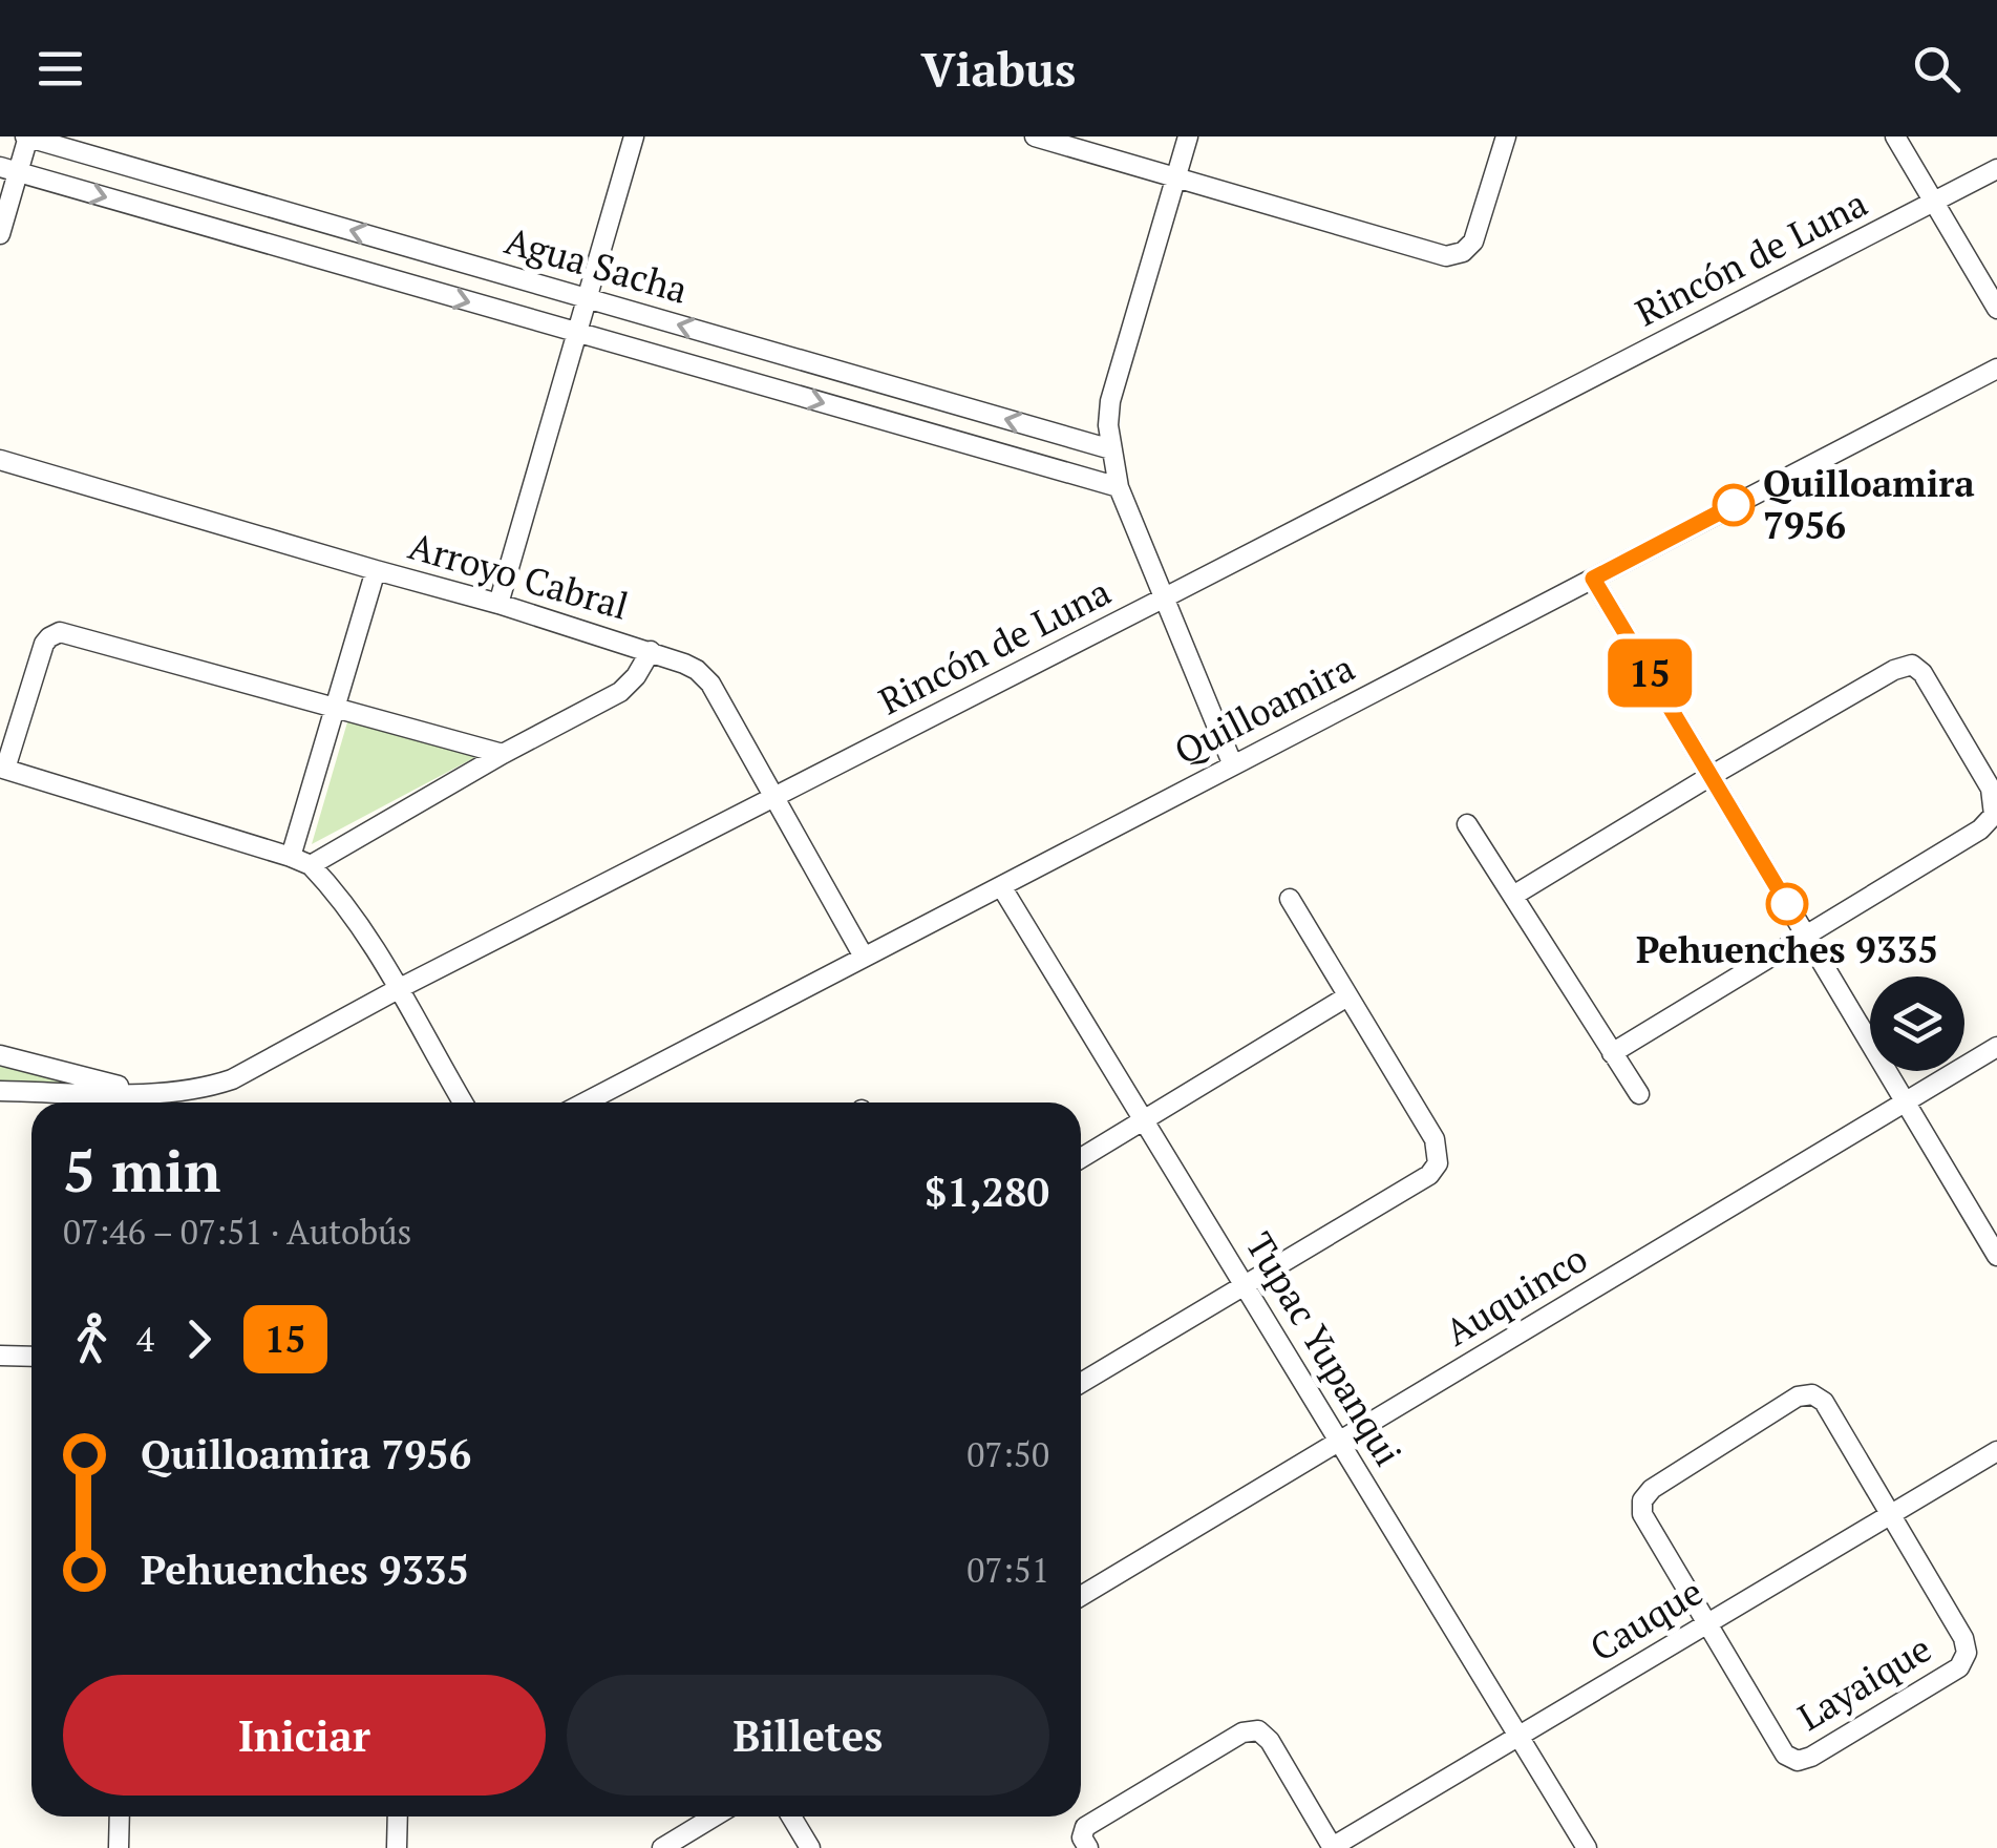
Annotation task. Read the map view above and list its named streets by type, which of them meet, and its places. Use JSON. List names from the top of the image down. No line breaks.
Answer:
{"streets":{"street":["Rincón de Luna","Agua Sacha","Arroyo Cabral","Quilloamira","Auquinco","Tupac Yupanqui","Cauque","Layaique"]},"crossings":[["Rincón de Luna","Arroyo Cabral"],["Arroyo Cabral","Quilloamira"],["Quilloamira","Tupac Yupanqui"],["Auquinco","Tupac Yupanqui"],["Tupac Yupanqui","Cauque"],["Cauque","Layaique"]],"places":["Quilloamira 7956","Pehuenches 9335"],"lines":["bus line 15"],"page":{"header":"Viabus","on_map":"15","heading":["5 min","07:46 – 07:51 · Autobús","$1,280"],"legs":["4","15"],"list":[{"name":"Quilloamira 7956","value":"07:50"},{"name":"Pehuenches 9335","value":"07:51"}],"buttons":["Iniciar","Billetes"]}}
